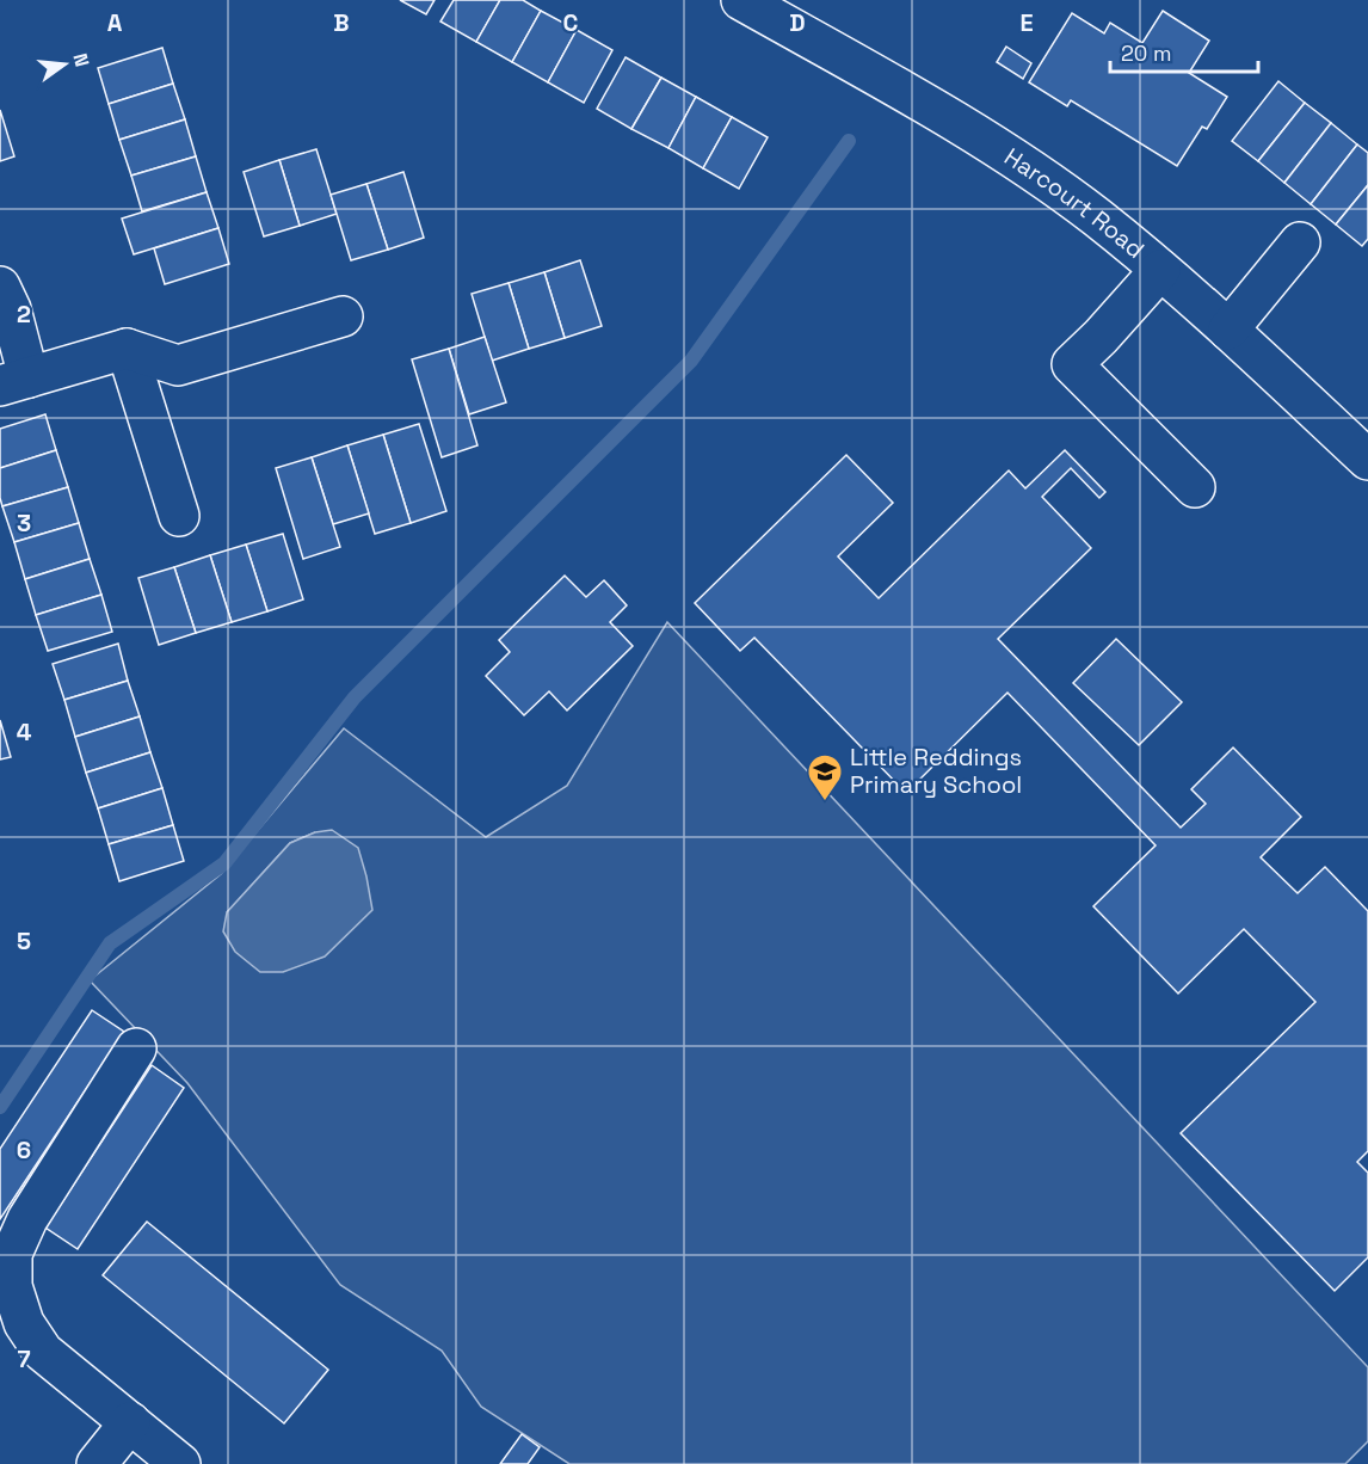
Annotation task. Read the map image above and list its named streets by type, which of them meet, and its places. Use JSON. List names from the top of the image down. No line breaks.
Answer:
{"streets":{"street":["Harcourt Road"]},"places":{"school or university":["Little Reddings Primary School"]},"scale_bar":"20 m","north":"right","grid":{"columns":["A","B","C","D","E"],"rows":["2","3","4","5","6","7"]}}
